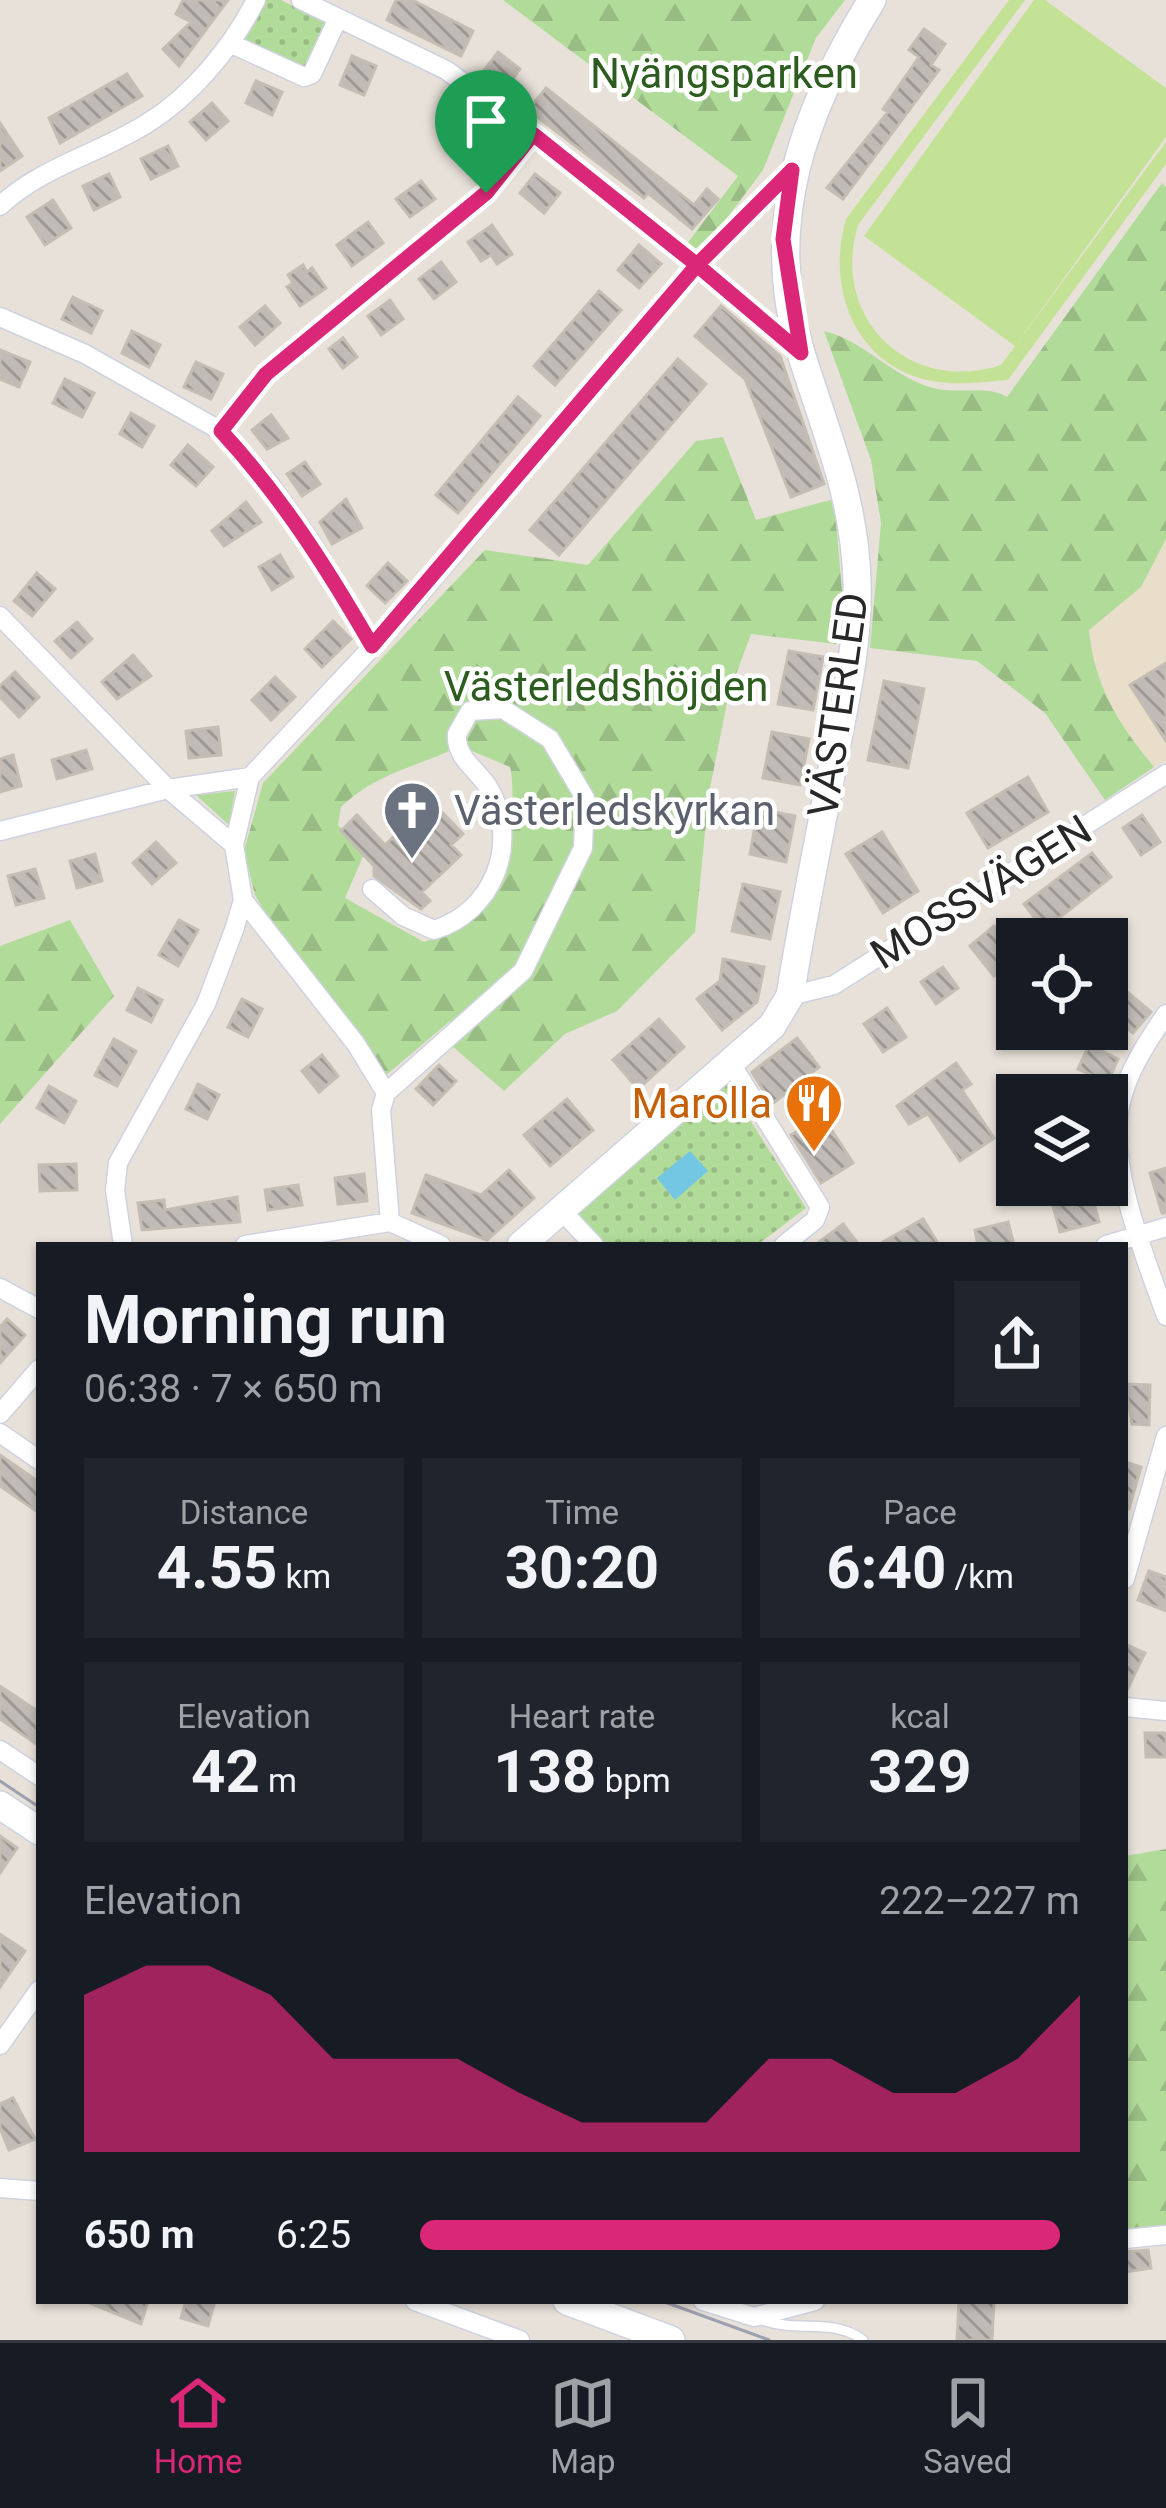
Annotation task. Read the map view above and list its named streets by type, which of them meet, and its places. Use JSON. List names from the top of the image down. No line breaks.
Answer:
{"streets":{"street":["VÄSTERLED","MOSSVÄGEN"]},"crossings":[["VÄSTERLED","MOSSVÄGEN"]],"parks":["Nyängsparken","Västerledshöjden"],"places":{"church":["Västerledskyrkan"],"restaurant":["Marolla"]},"page":{"heading":["Morning run","06:38 · 7 × 650 m"],"stats":[["Distance","4.55 km"],["Time","30:20"],["Pace","6:40 /km"],["Elevation","42 m"],["Heart rate","138 bpm"],["kcal","329"]],"chart":["Elevation","222–227 m"],"list":[{"name":"650 m","note":"6:25"}],"tabs":["Home","Map","Saved"]}}
